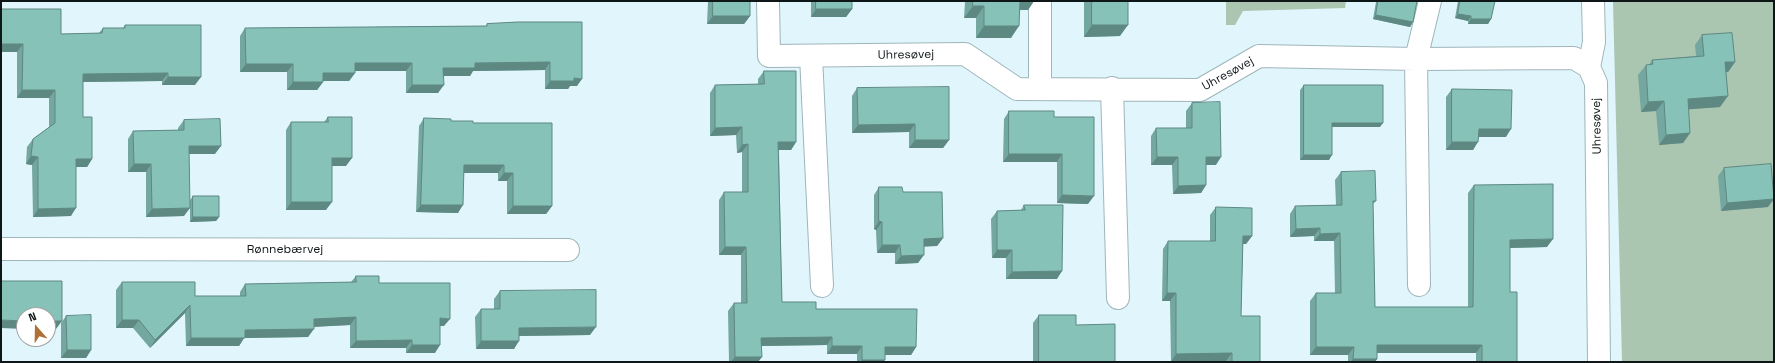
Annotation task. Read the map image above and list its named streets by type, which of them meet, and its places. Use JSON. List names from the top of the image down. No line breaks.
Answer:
{"streets":{"street":["Uhresøvej","Rønnebærvej"]},"north":"top"}
